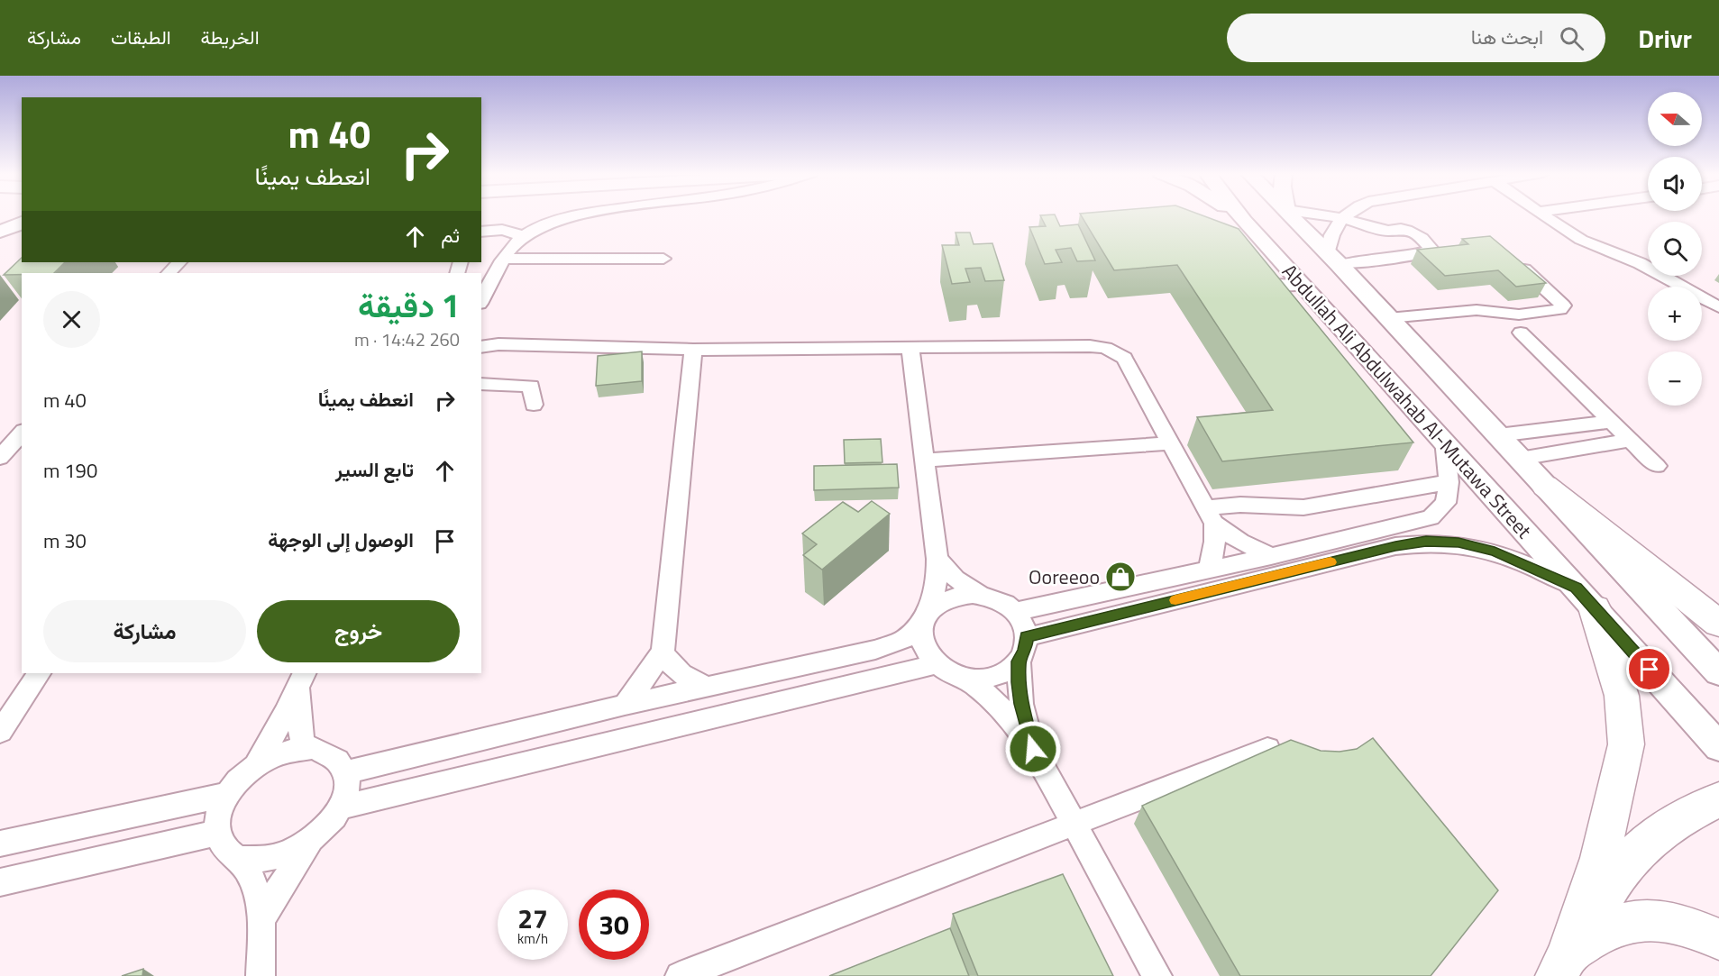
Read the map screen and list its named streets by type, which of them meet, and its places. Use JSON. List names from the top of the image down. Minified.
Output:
{"streets":{"main road":["Abdullah Ali Abdulwahab Al-Mutawa Street"]},"places":{"shop":["Ooreeoo"]},"north":"left","page":{"header":"Drivr","search":"ابحث هنا","nav":["الخريطة","الطبقات","مشاركة"],"map_buttons":["+","−"],"turn":["40 m","انعطف يمينًا"],"then":"ثم","heading":["1 دقيقة","260 m · 14:42"],"list":[{"name":"انعطف يمينًا","value":"40 m"},{"name":"تابع السير","value":"190 m"},{"name":"الوصول إلى الوجهة","value":"30 m"}],"buttons":["خروج","مشاركة"],"speed":"27 km/h","limit":"30"}}
